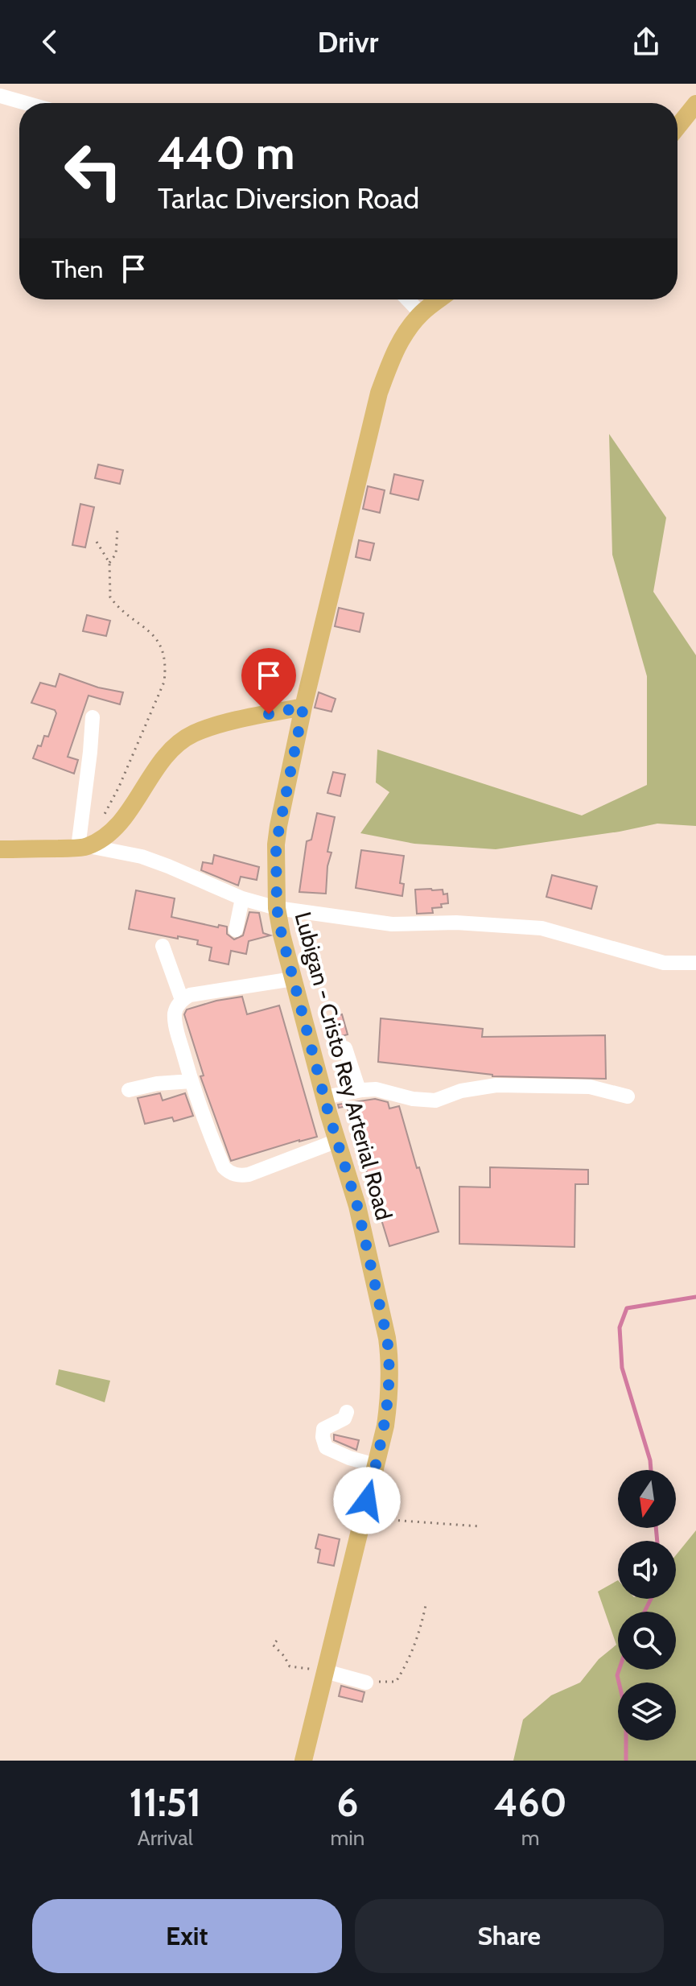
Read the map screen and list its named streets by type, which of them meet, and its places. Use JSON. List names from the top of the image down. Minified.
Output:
{"streets":{"main road":["Lubigan - Cristo Rey Arterial Road"]},"north":"bottom","page":{"header":"Drivr","turn":["440 m","Tarlac Diversion Road"],"then":"Then","eta":["11:51","Arrival","6","min","460","m"],"buttons":["Exit","Share"]}}
